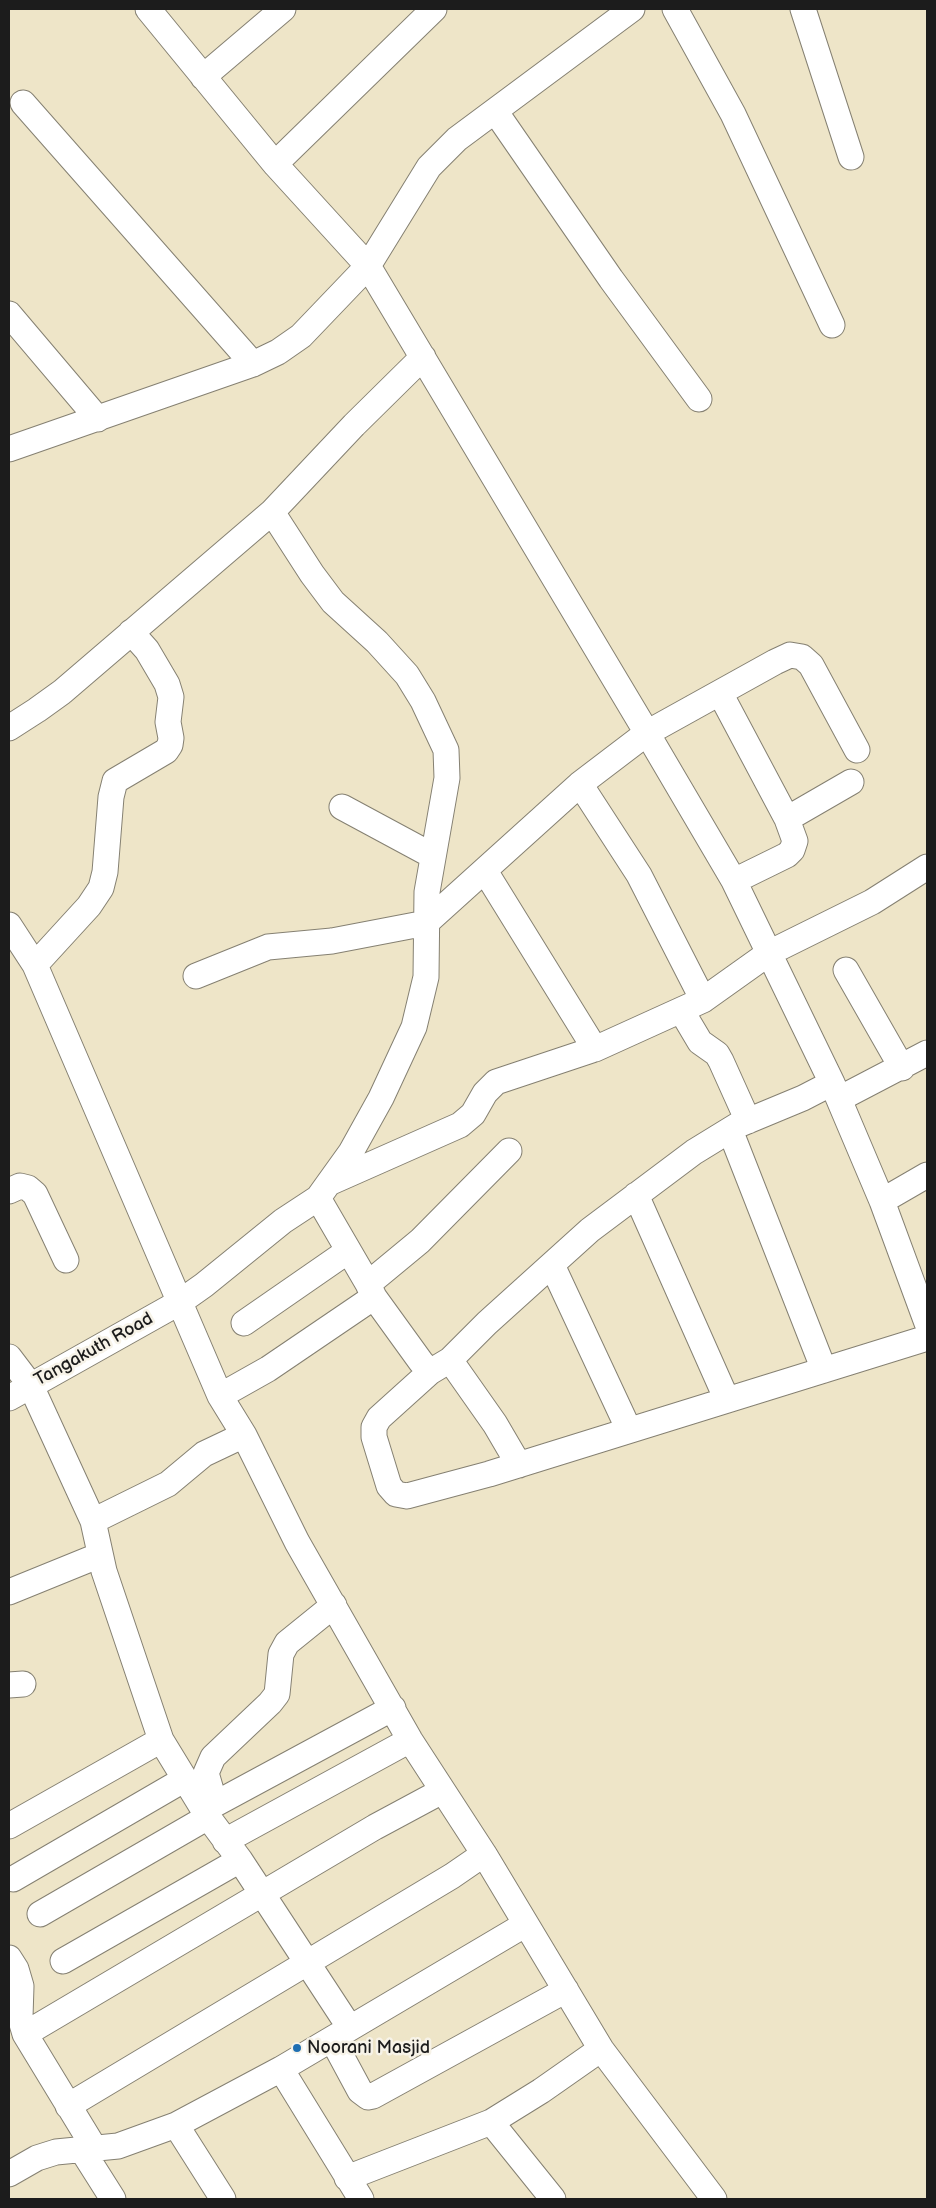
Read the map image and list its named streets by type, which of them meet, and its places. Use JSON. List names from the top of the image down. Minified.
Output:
{"streets":{"street":["Tangakuth Road"]},"places":["Noorani Masjid"]}
